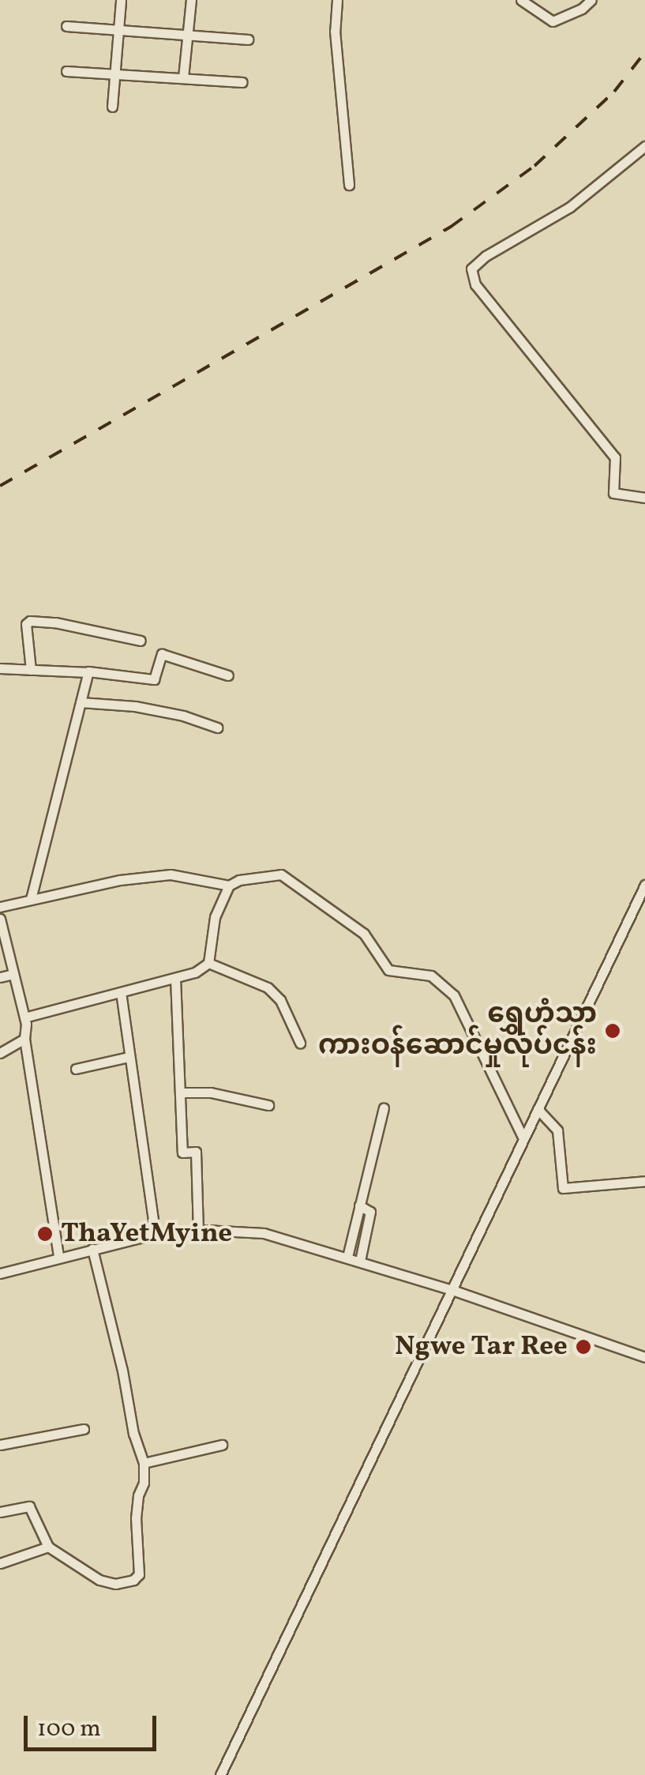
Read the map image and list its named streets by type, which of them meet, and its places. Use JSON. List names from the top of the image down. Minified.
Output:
{"places":["ရွှေဟံသာ ကားဝန်ဆောင်မှုလုပ်ငန်း","ThaYetMyine","Ngwe Tar Ree"],"scale_bar":"100 m"}
